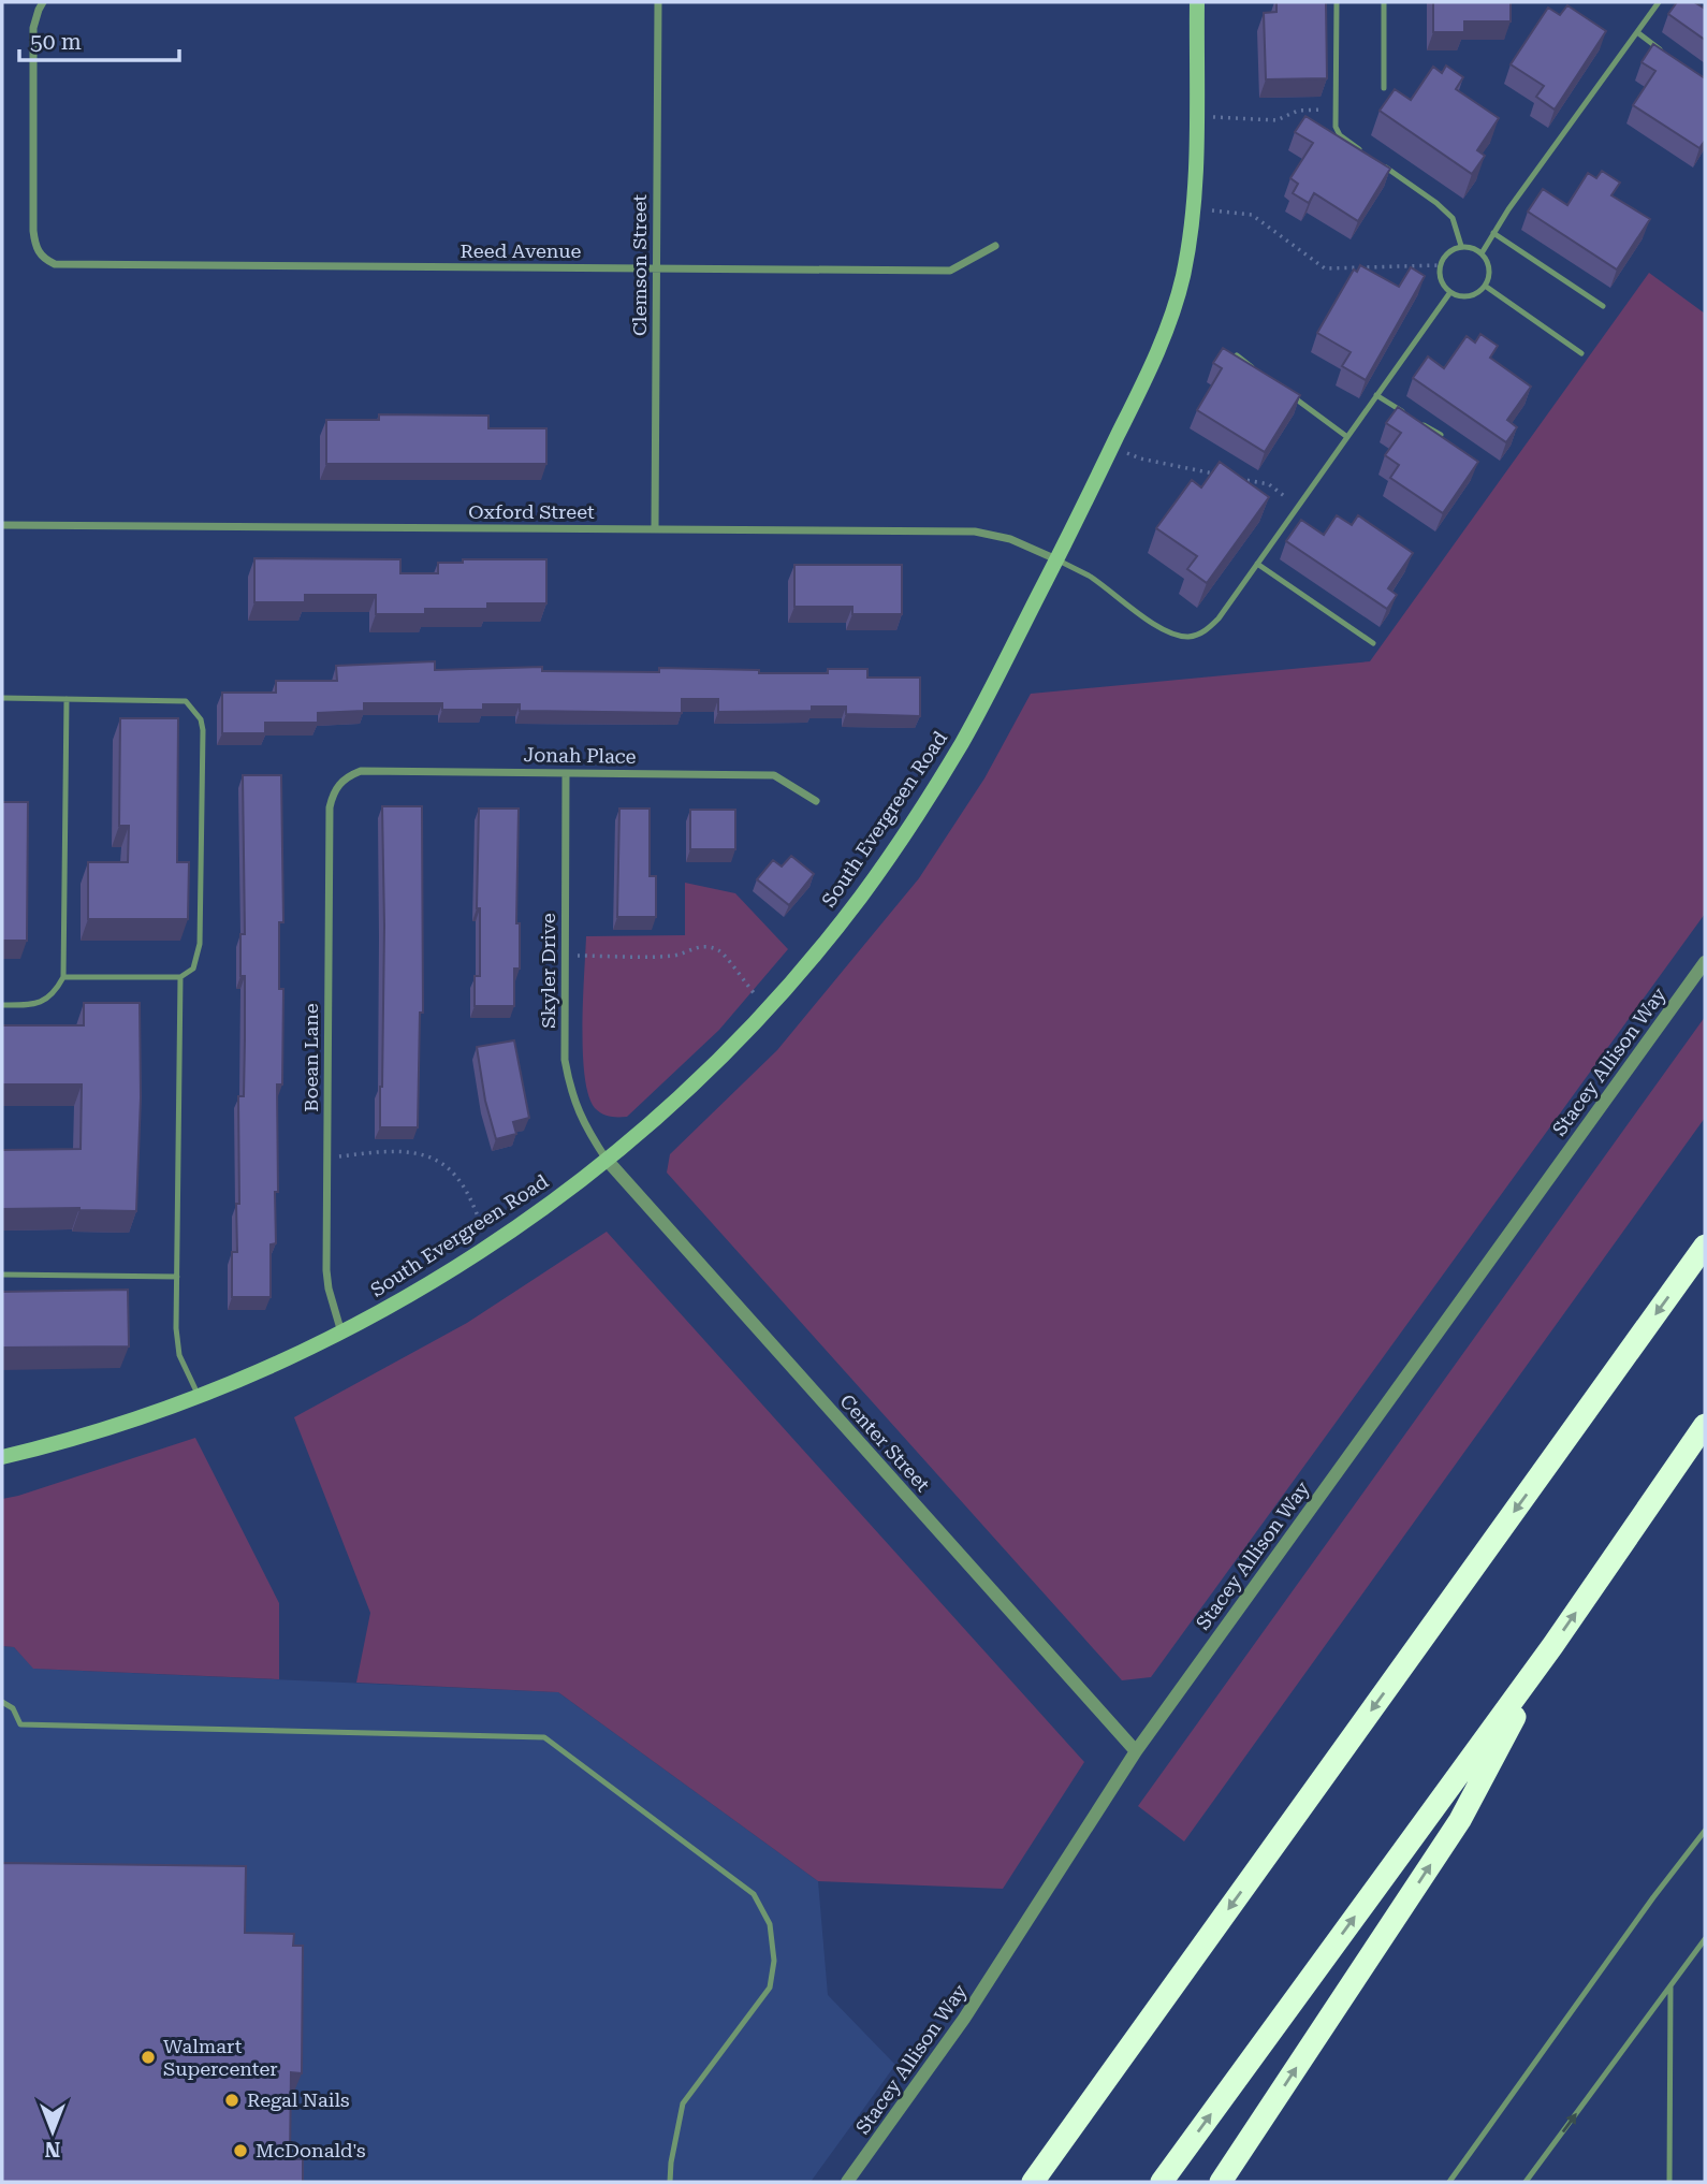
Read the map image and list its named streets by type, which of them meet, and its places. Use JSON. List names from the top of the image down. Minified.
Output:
{"streets":{"main road":["South Evergreen Road"],"street":["Reed Avenue","Clemson Street","Oxford Street","Jonah Place","Skyler Drive","Boean Lane","Stacey Allison Way","Center Street"]},"crossings":[["Reed Avenue","Clemson Street"],["Clemson Street","Oxford Street"],["Oxford Street","South Evergreen Road"],["Jonah Place","Skyler Drive"],["Jonah Place","Boean Lane"],["South Evergreen Road","Skyler Drive"],["South Evergreen Road","Boean Lane"],["South Evergreen Road","Center Street"],["Skyler Drive","Center Street"],["Stacey Allison Way","Center Street"]],"places":["Walmart Supercenter","Regal Nails","McDonald's"],"scale_bar":"50 m","north":"bottom"}
